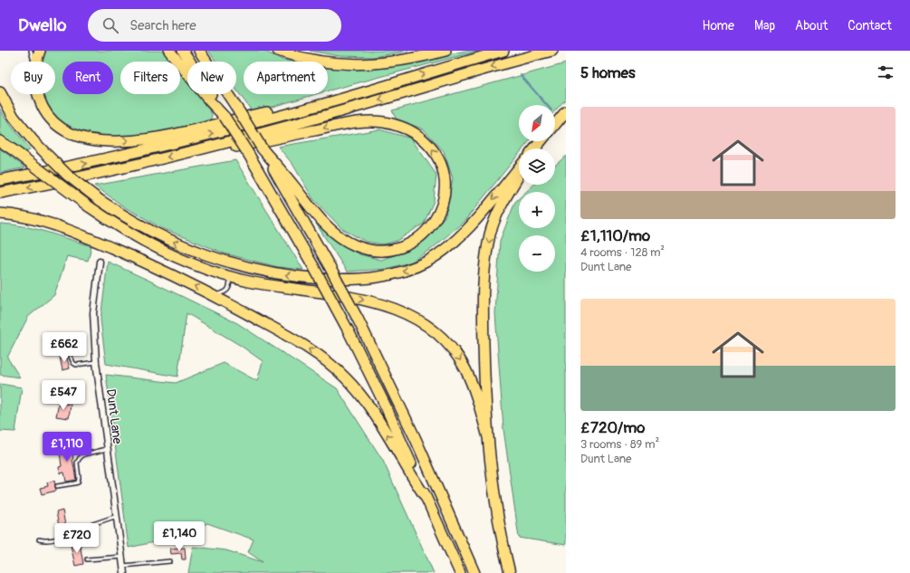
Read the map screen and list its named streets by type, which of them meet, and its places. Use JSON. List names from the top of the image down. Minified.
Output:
{"streets":{"street":["Dunt Lane"]},"north":"bottom left","page":{"header":"Dwello","search":"Search here","nav":["Home","Map","About","Contact"],"heading":"5 homes","chip":["Buy","Rent","Filters","New","Apartment"],"list":[{"name":"£1,110/mo","note":"4 rooms · 128 m² · Dunt Lane"},{"name":"£720/mo","note":"3 rooms · 89 m² · Dunt Lane"}],"map_buttons":["+","−"],"price":["£662","£547","£1,110","£1,140","£720"]}}
